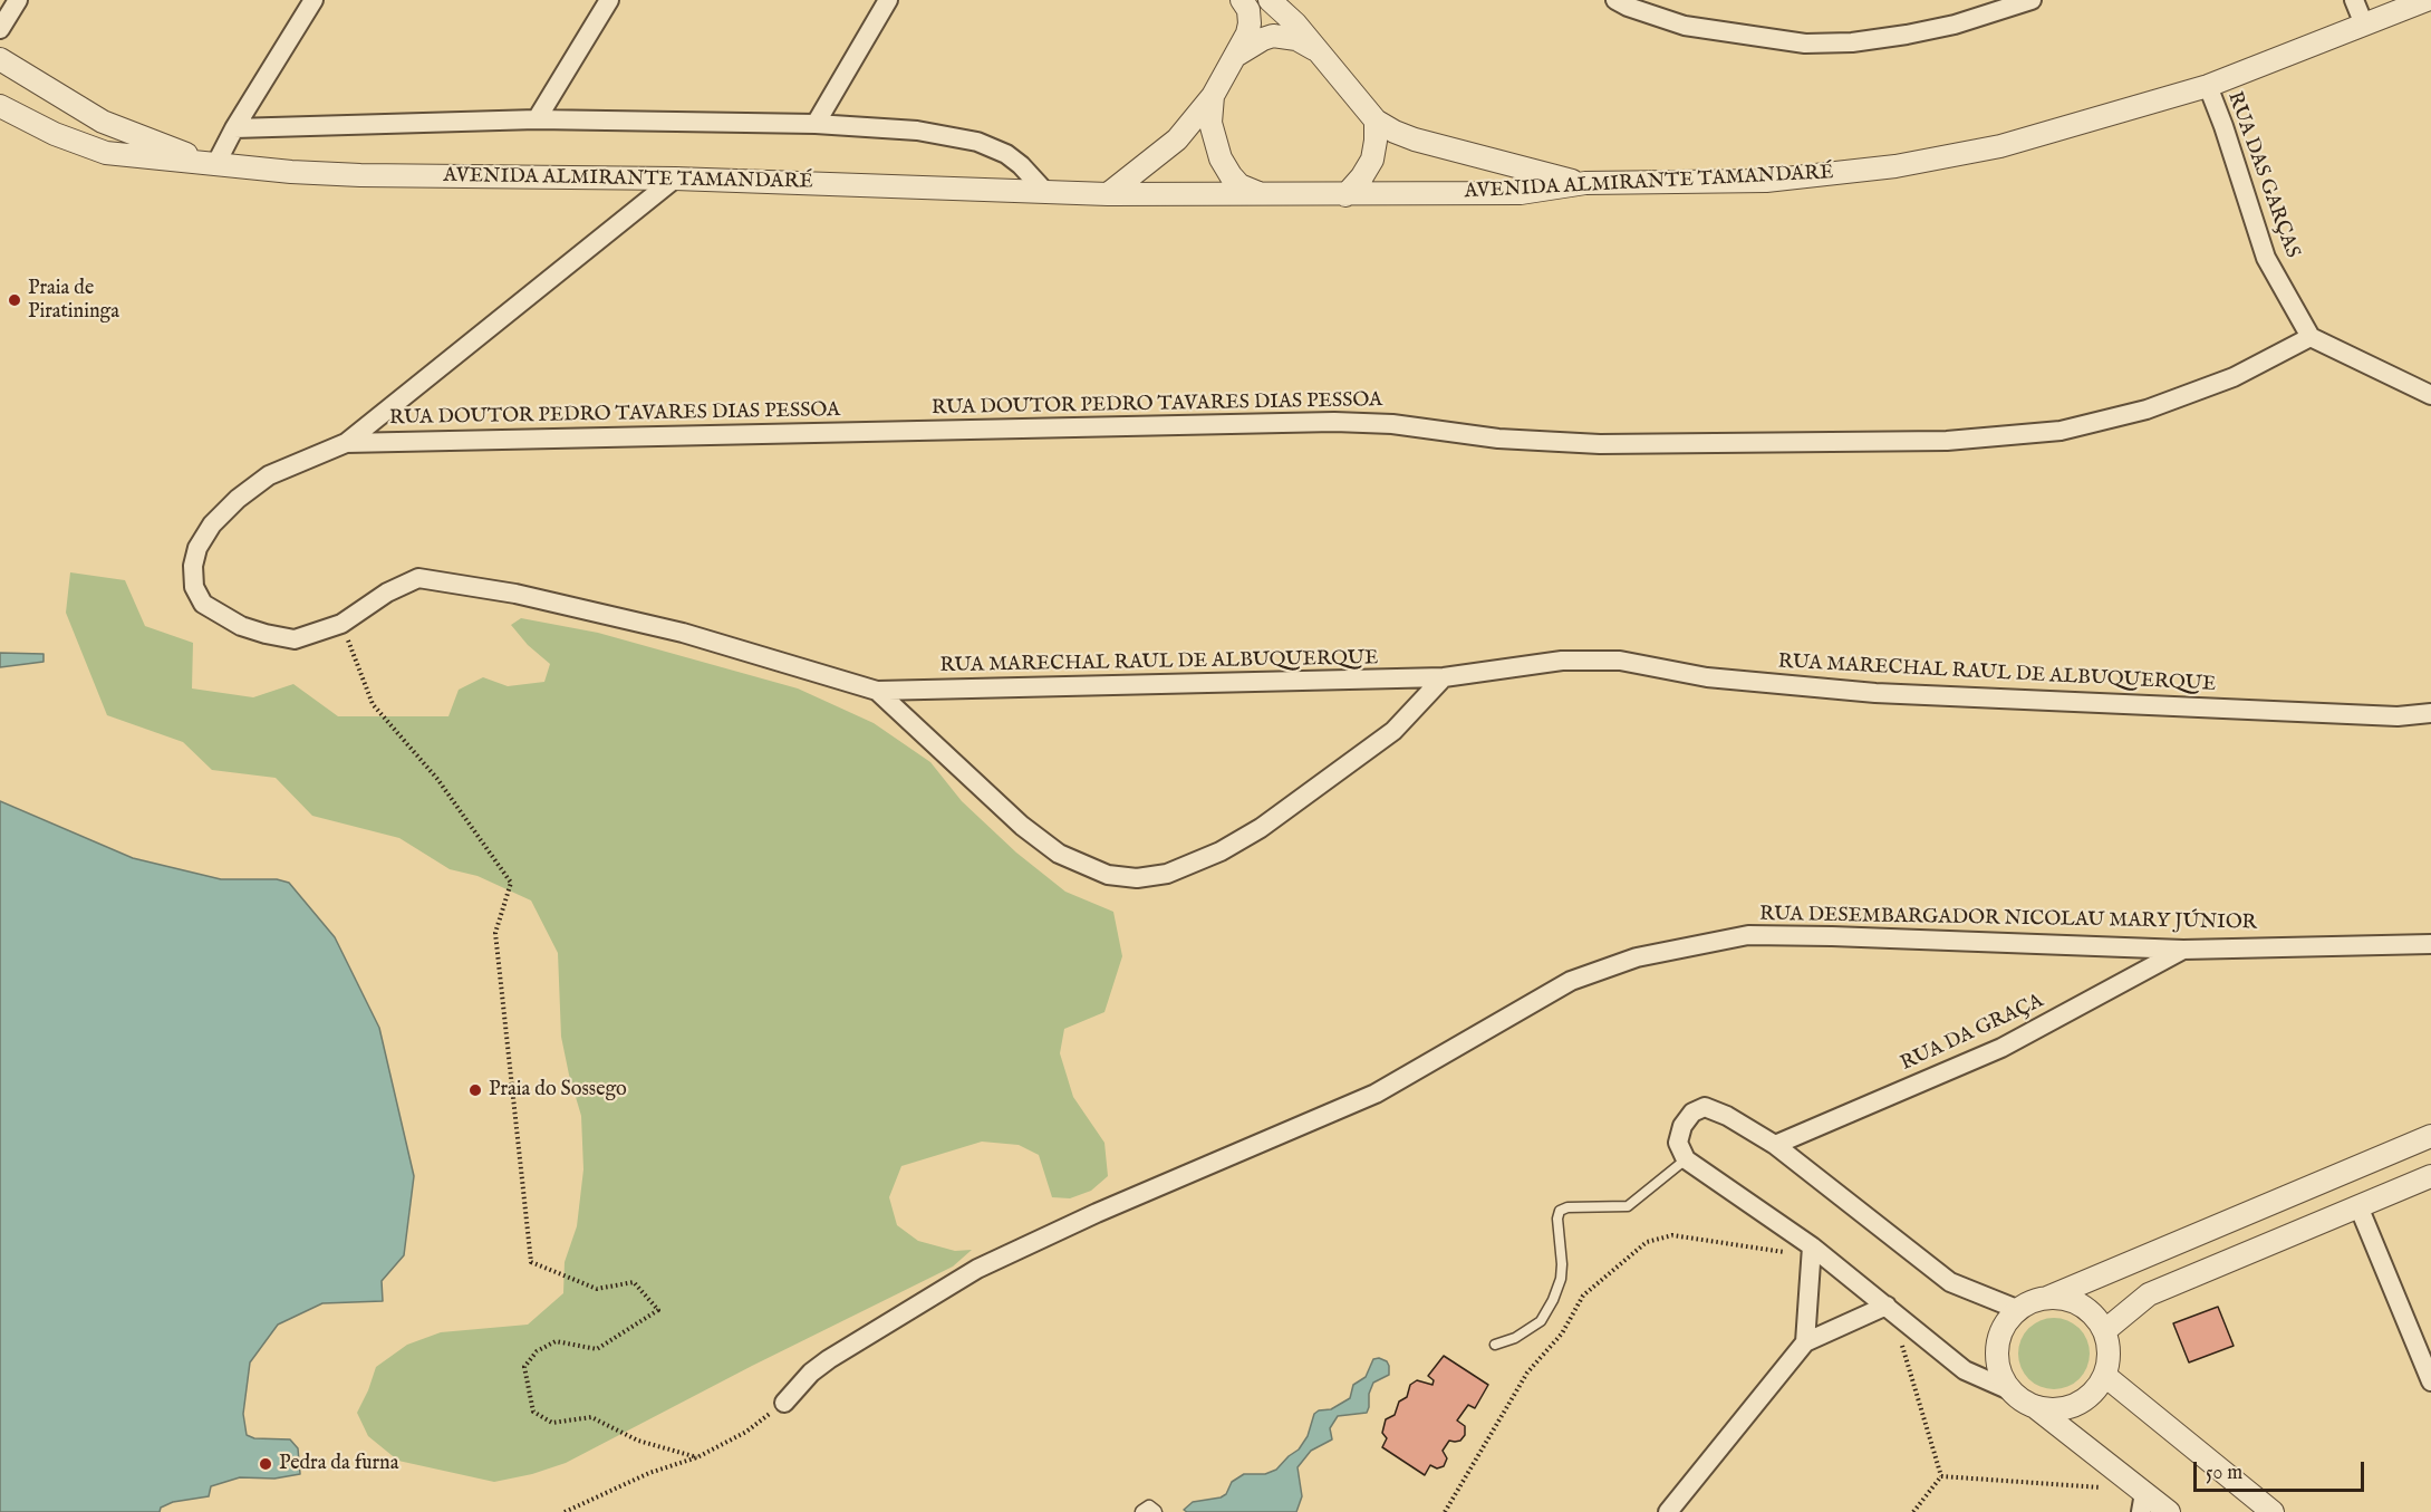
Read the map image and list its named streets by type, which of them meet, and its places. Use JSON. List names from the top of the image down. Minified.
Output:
{"streets":{"street":["RUA DAS GARÇAS","AVENIDA ALMIRANTE TAMANDARÉ","RUA DOUTOR PEDRO TAVARES DIAS PESSOA","RUA MARECHAL RAUL DE ALBUQUERQUE","RUA DESEMBARGADOR NICOLAU MARY JÚNIOR","RUA DA GRAÇA"]},"crossings":[["RUA DAS GARÇAS","AVENIDA ALMIRANTE TAMANDARÉ"],["RUA DAS GARÇAS","RUA DOUTOR PEDRO TAVARES DIAS PESSOA"],["AVENIDA ALMIRANTE TAMANDARÉ","RUA MARECHAL RAUL DE ALBUQUERQUE"],["RUA DOUTOR PEDRO TAVARES DIAS PESSOA","RUA MARECHAL RAUL DE ALBUQUERQUE"],["RUA DESEMBARGADOR NICOLAU MARY JÚNIOR","RUA DA GRAÇA"]],"places":["Praia de Piratininga","Praia do Sossego","Pedra da furna"],"scale_bar":"50 m"}
